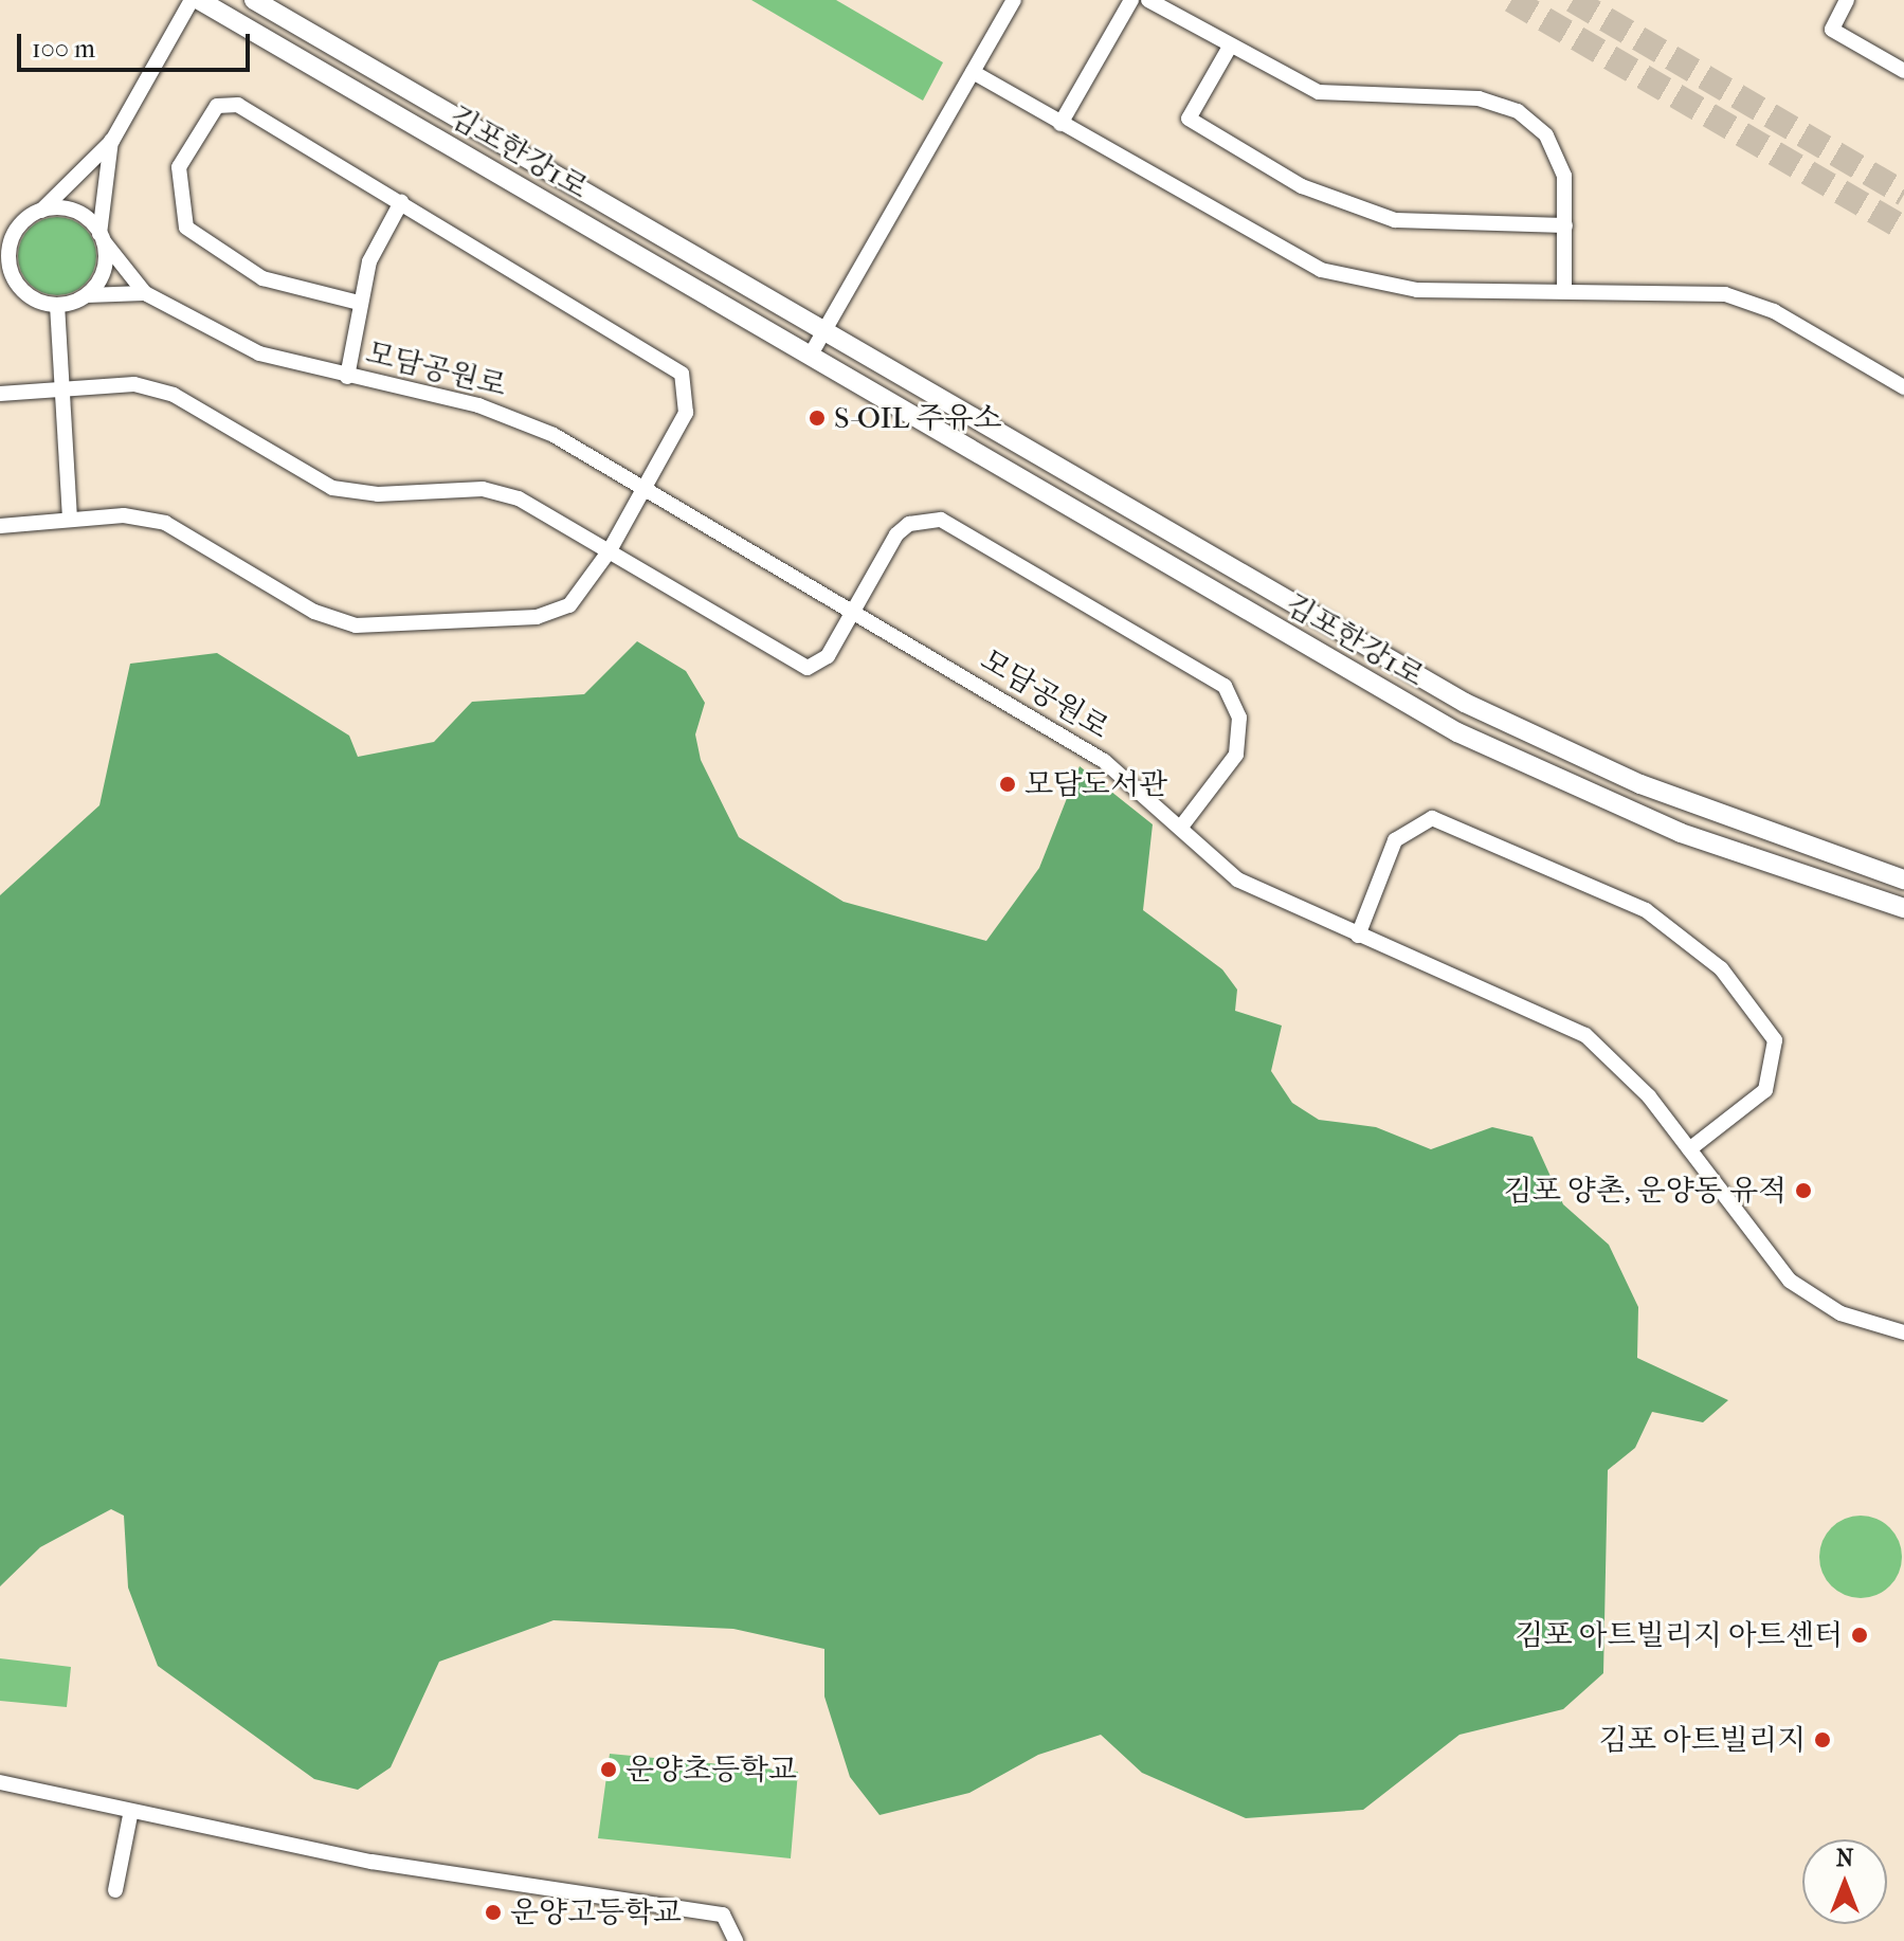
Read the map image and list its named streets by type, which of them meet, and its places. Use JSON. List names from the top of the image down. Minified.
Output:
{"streets":{"street":["김포한강1로","모담공원로"]},"places":["S-OIL 주유소","모담도서관","김포 양촌, 운양동 유적","김포 아트빌리지 아트센터","김포 아트빌리지","운양초등학교","운양고등학교"],"scale_bar":"100 m","north":"top"}
